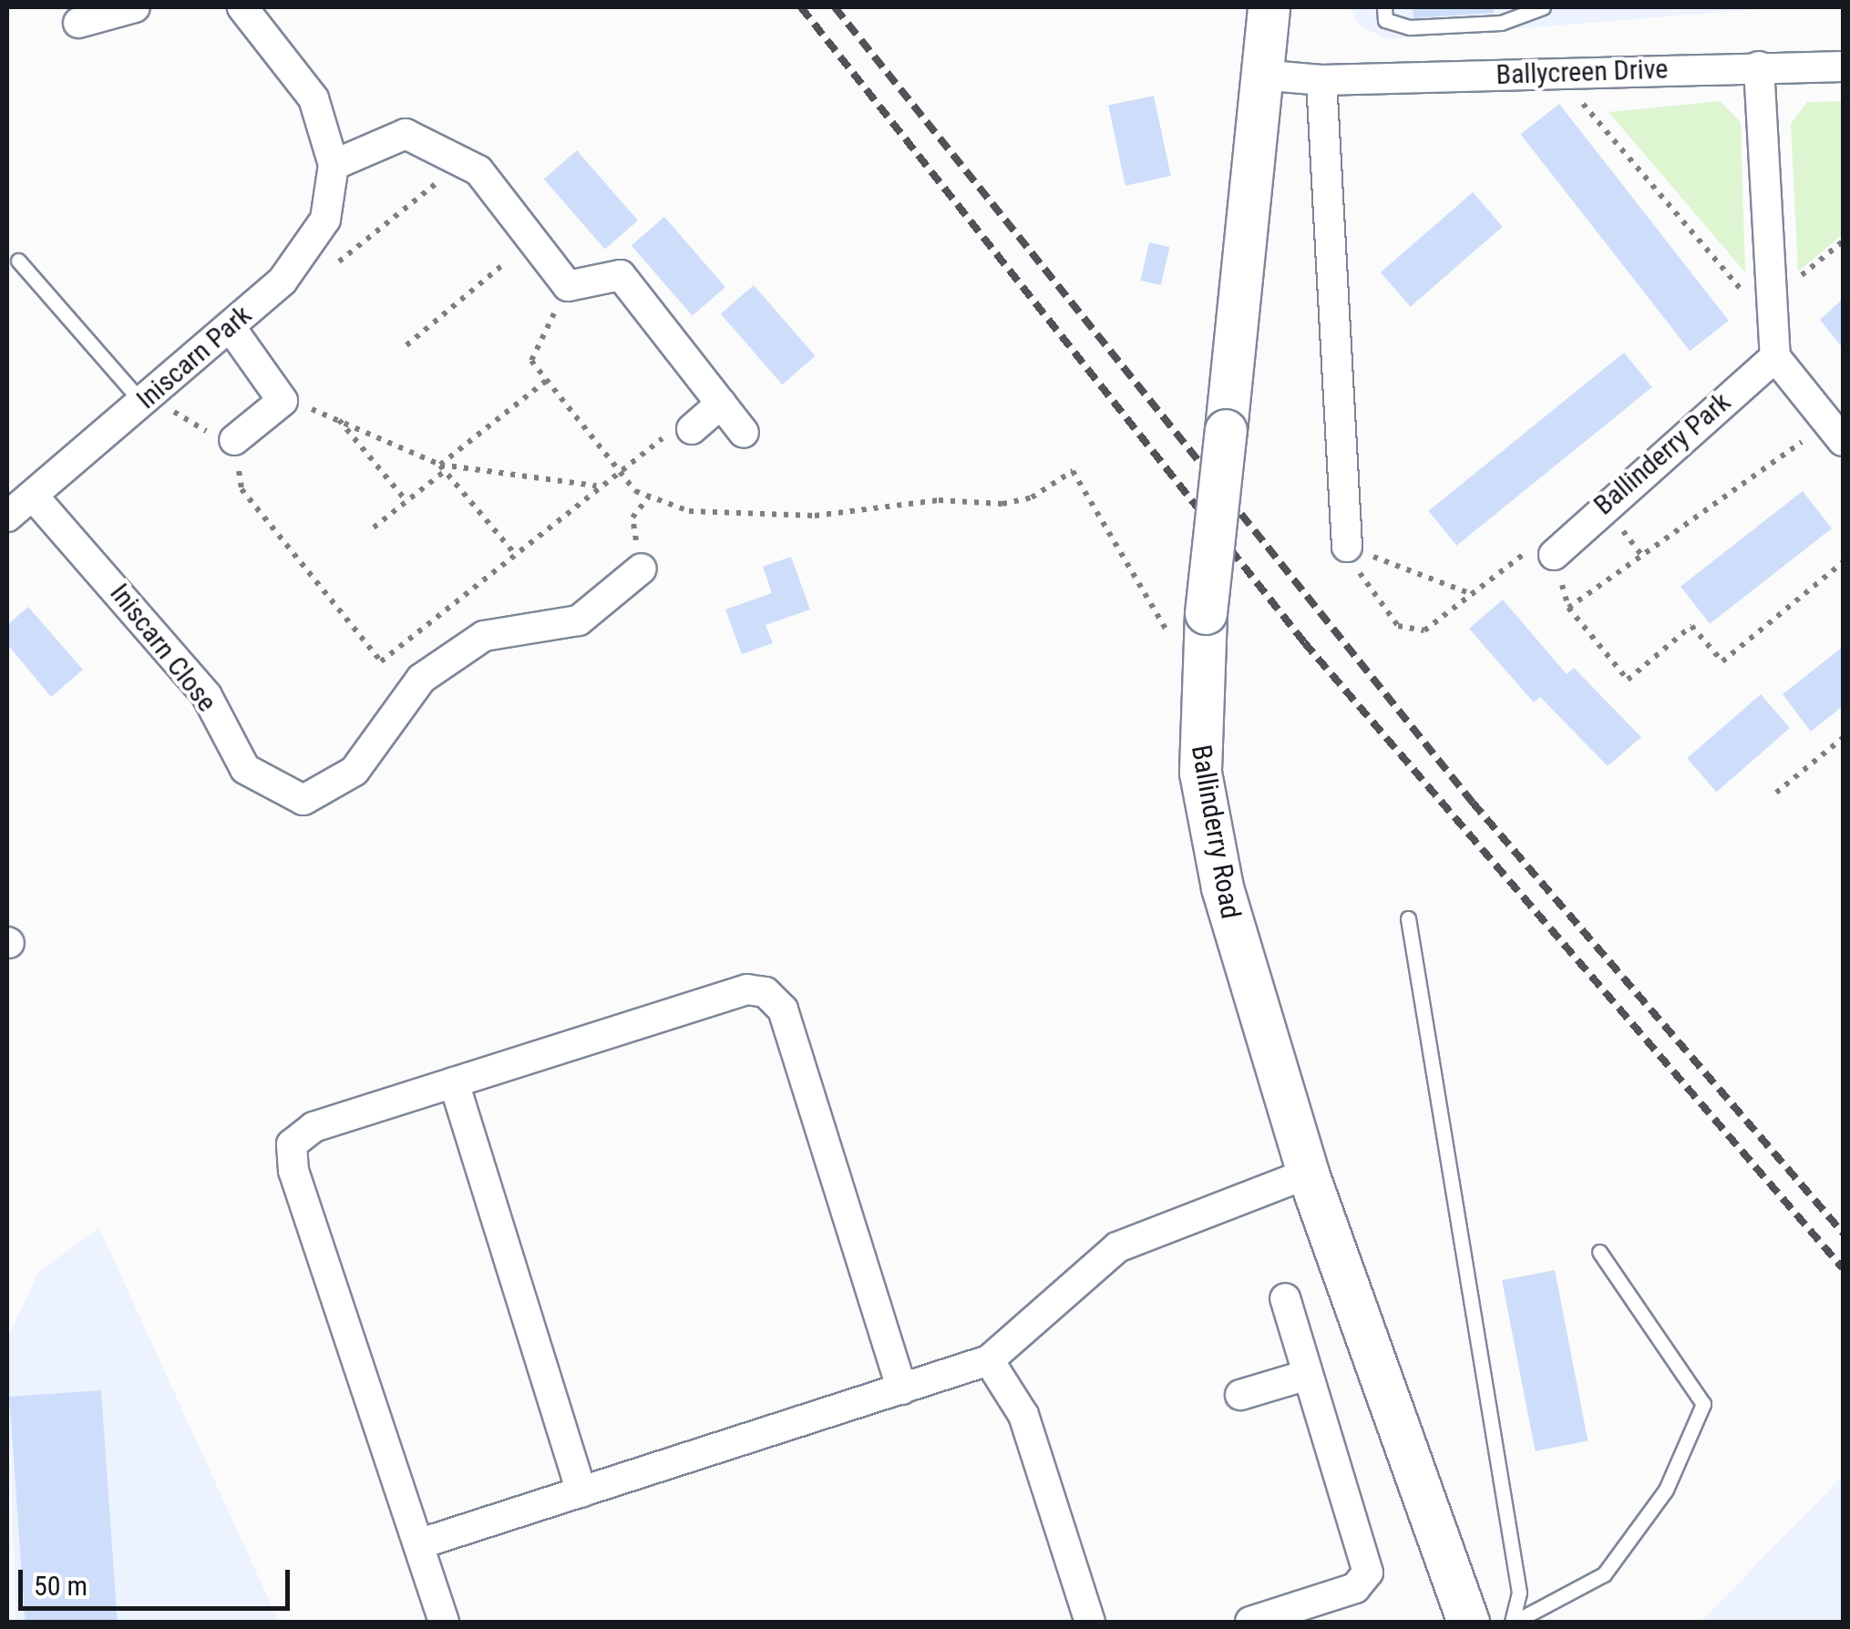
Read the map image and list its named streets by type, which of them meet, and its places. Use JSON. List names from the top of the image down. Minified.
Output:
{"streets":{"main road":["Ballinderry Road"],"street":["Ballycreen Drive","Iniscarn Park","Ballinderry Park","Iniscarn Close"]},"crossings":[["Ballycreen Drive","Ballinderry Road"],["Iniscarn Park","Iniscarn Close"]],"scale_bar":"50 m"}
